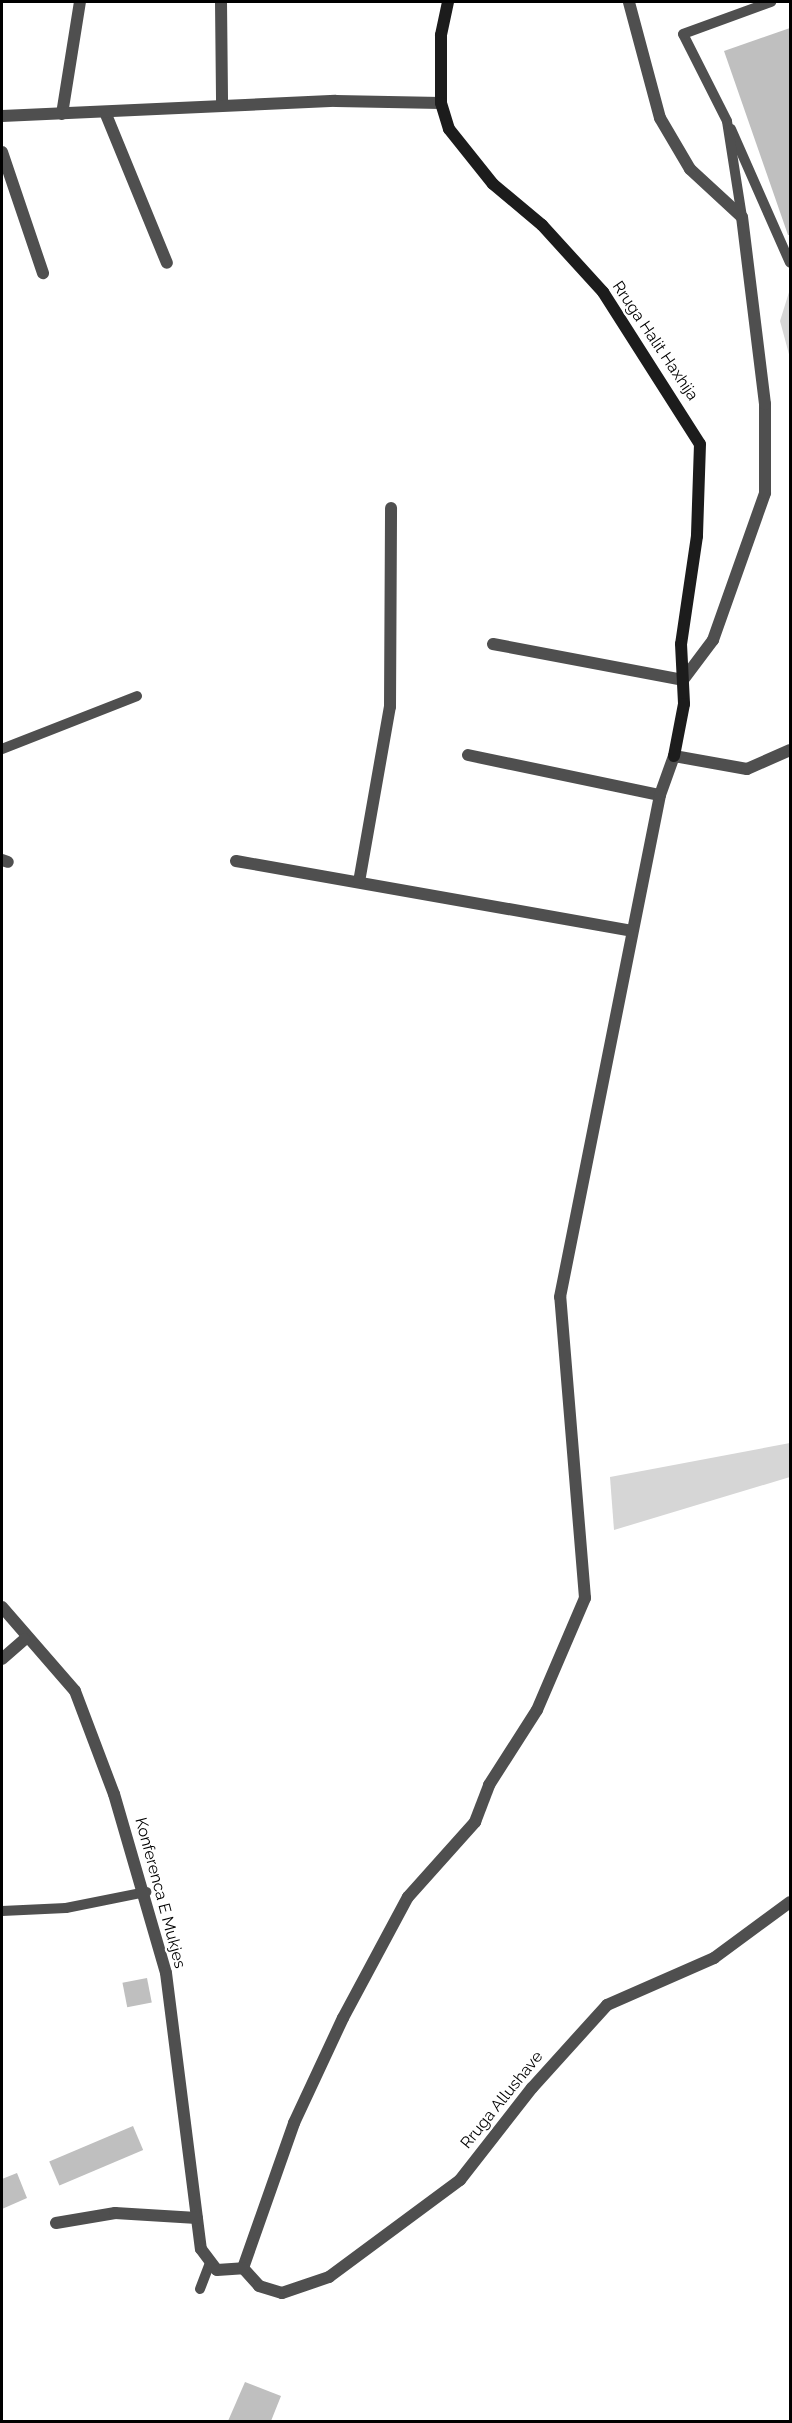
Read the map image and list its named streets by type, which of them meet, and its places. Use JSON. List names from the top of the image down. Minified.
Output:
{"streets":{"street":["Rruga Halit Haxhija","Konferenca E Mukjes","Rruga Allushave"]}}
